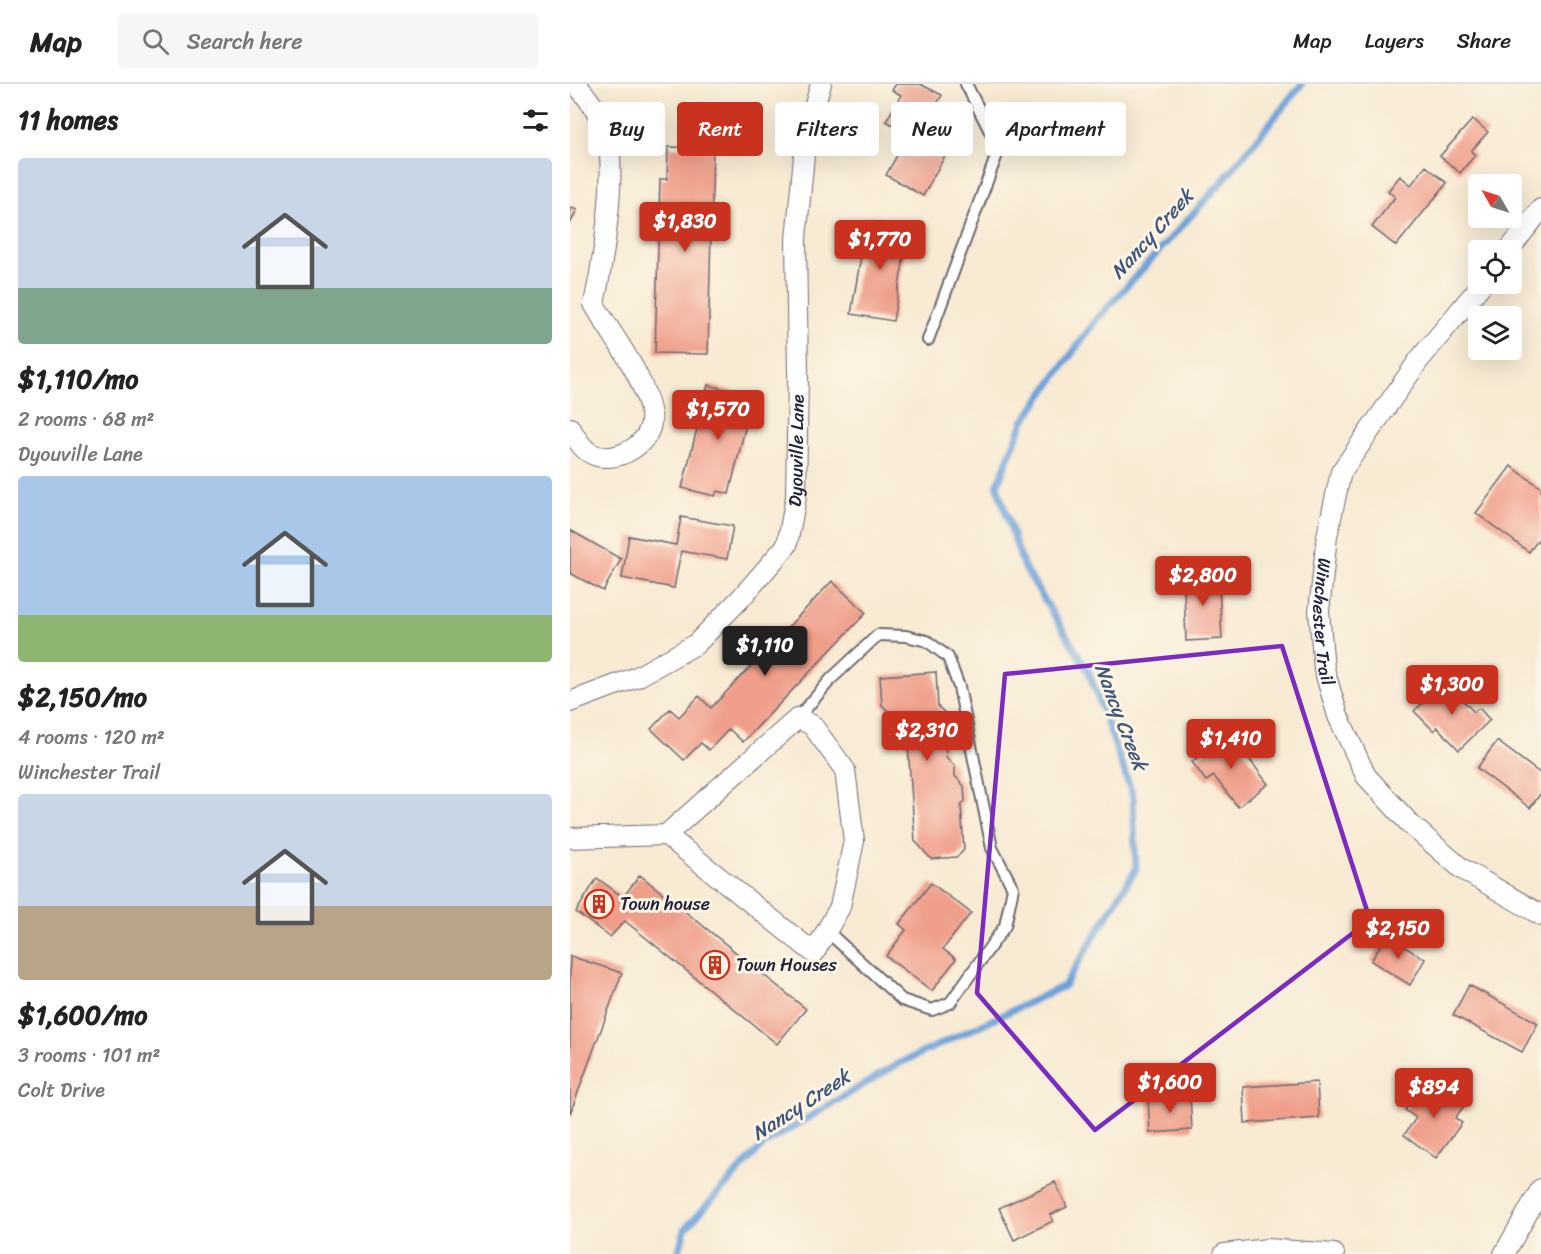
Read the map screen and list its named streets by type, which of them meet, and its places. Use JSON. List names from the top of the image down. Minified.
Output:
{"streets":{"street":["Dyouville Lane","Winchester Trail"]},"water":["Nancy Creek"],"places":{"building":["Town house","Town Houses"]},"north":"top left","page":{"header":"Map","search":"Search here","nav":["Map","Layers","Share"],"heading":"11 homes","chip":["Buy","Rent","Filters","New","Apartment"],"list":[{"name":"$1,110/mo","note":"2 rooms · 68 m² · Dyouville Lane"},{"name":"$2,150/mo","note":"4 rooms · 120 m² · Winchester Trail"},{"name":"$1,600/mo","note":"3 rooms · 101 m² · Colt Drive"}],"price":["$1,830","$1,770","$1,570","$2,800","$1,110","$1,300","$2,310","$1,410","$2,150","$1,600","$894"]}}
